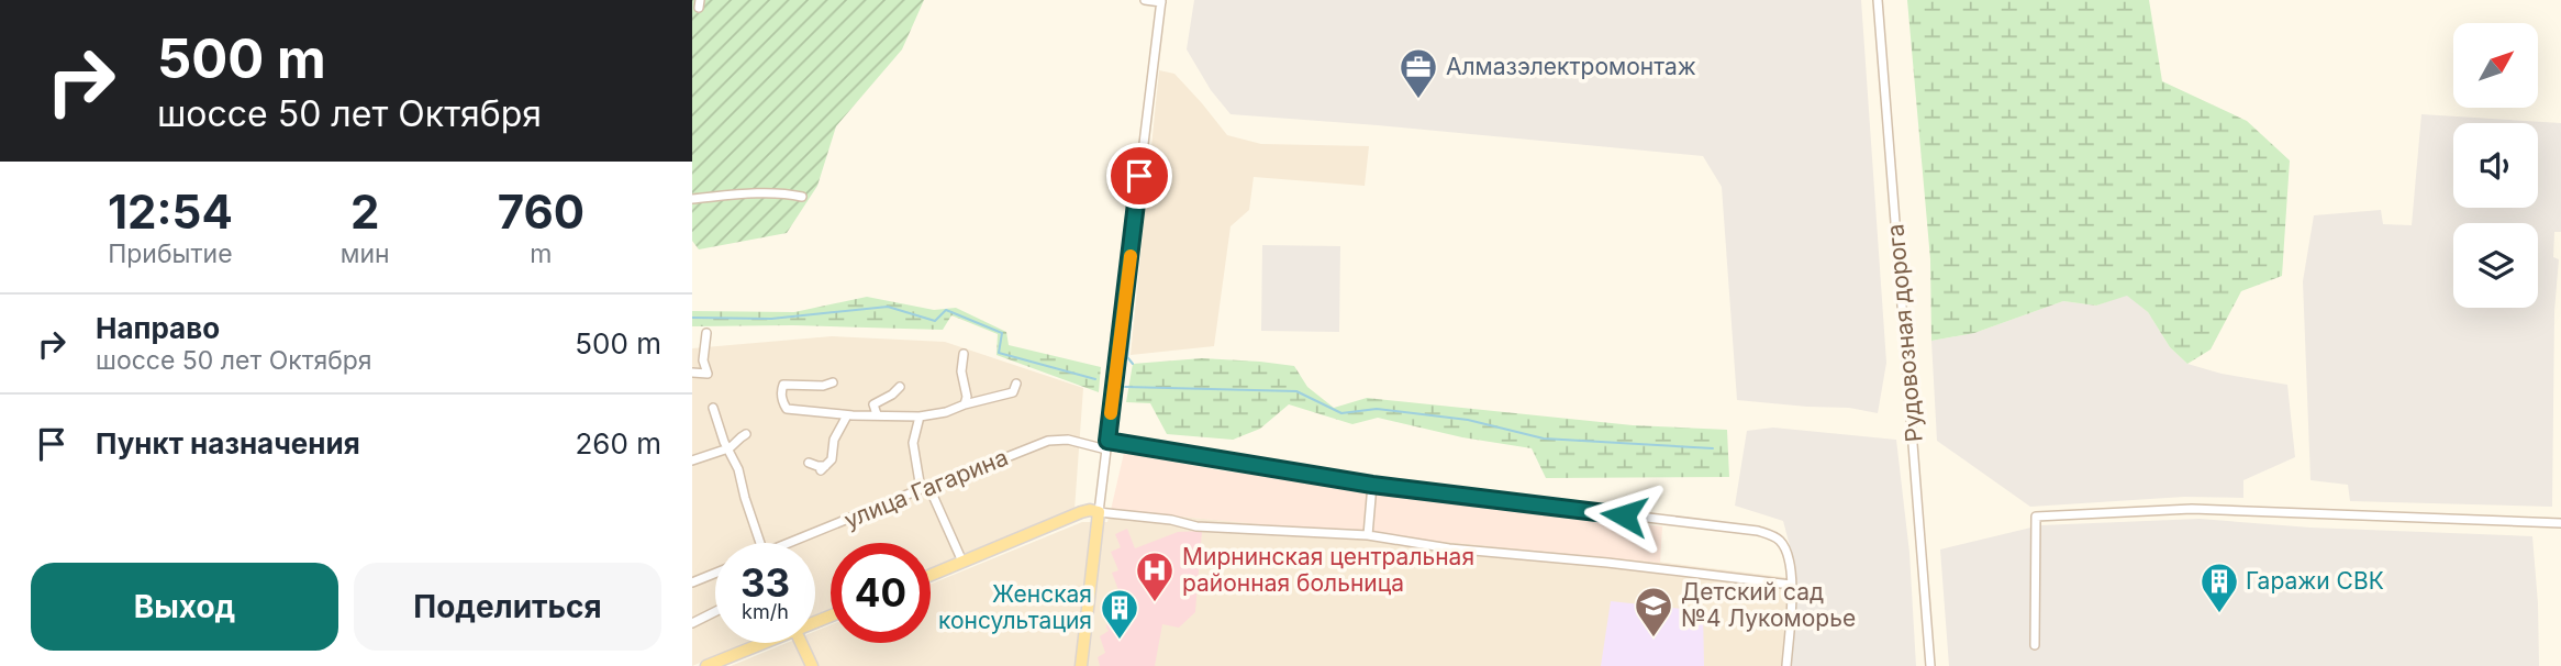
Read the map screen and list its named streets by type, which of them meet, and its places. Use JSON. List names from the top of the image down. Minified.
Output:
{"streets":{"street":["Рудовозная дорога","улица Гагарина"]},"places":{"office":["Алмазэлектромонтаж"],"hospital":["Мирнинская центральная районная больница"],"building":["Гаражи СВК","Женская консультация"],"school or university":["Детский сад №4 Лукоморье"]},"north":"top right","page":{"turn":["500 m","шоссе 50 лет Октября"],"eta":["12:54","Прибытие","2","мин","760","m"],"list":[{"name":"Направо","note":"шоссе 50 лет Октября","value":"500 m"},{"name":"Пункт назначения","value":"260 m"}],"speed":"33 km/h","limit":"40","buttons":["Выход","Поделиться"]}}
